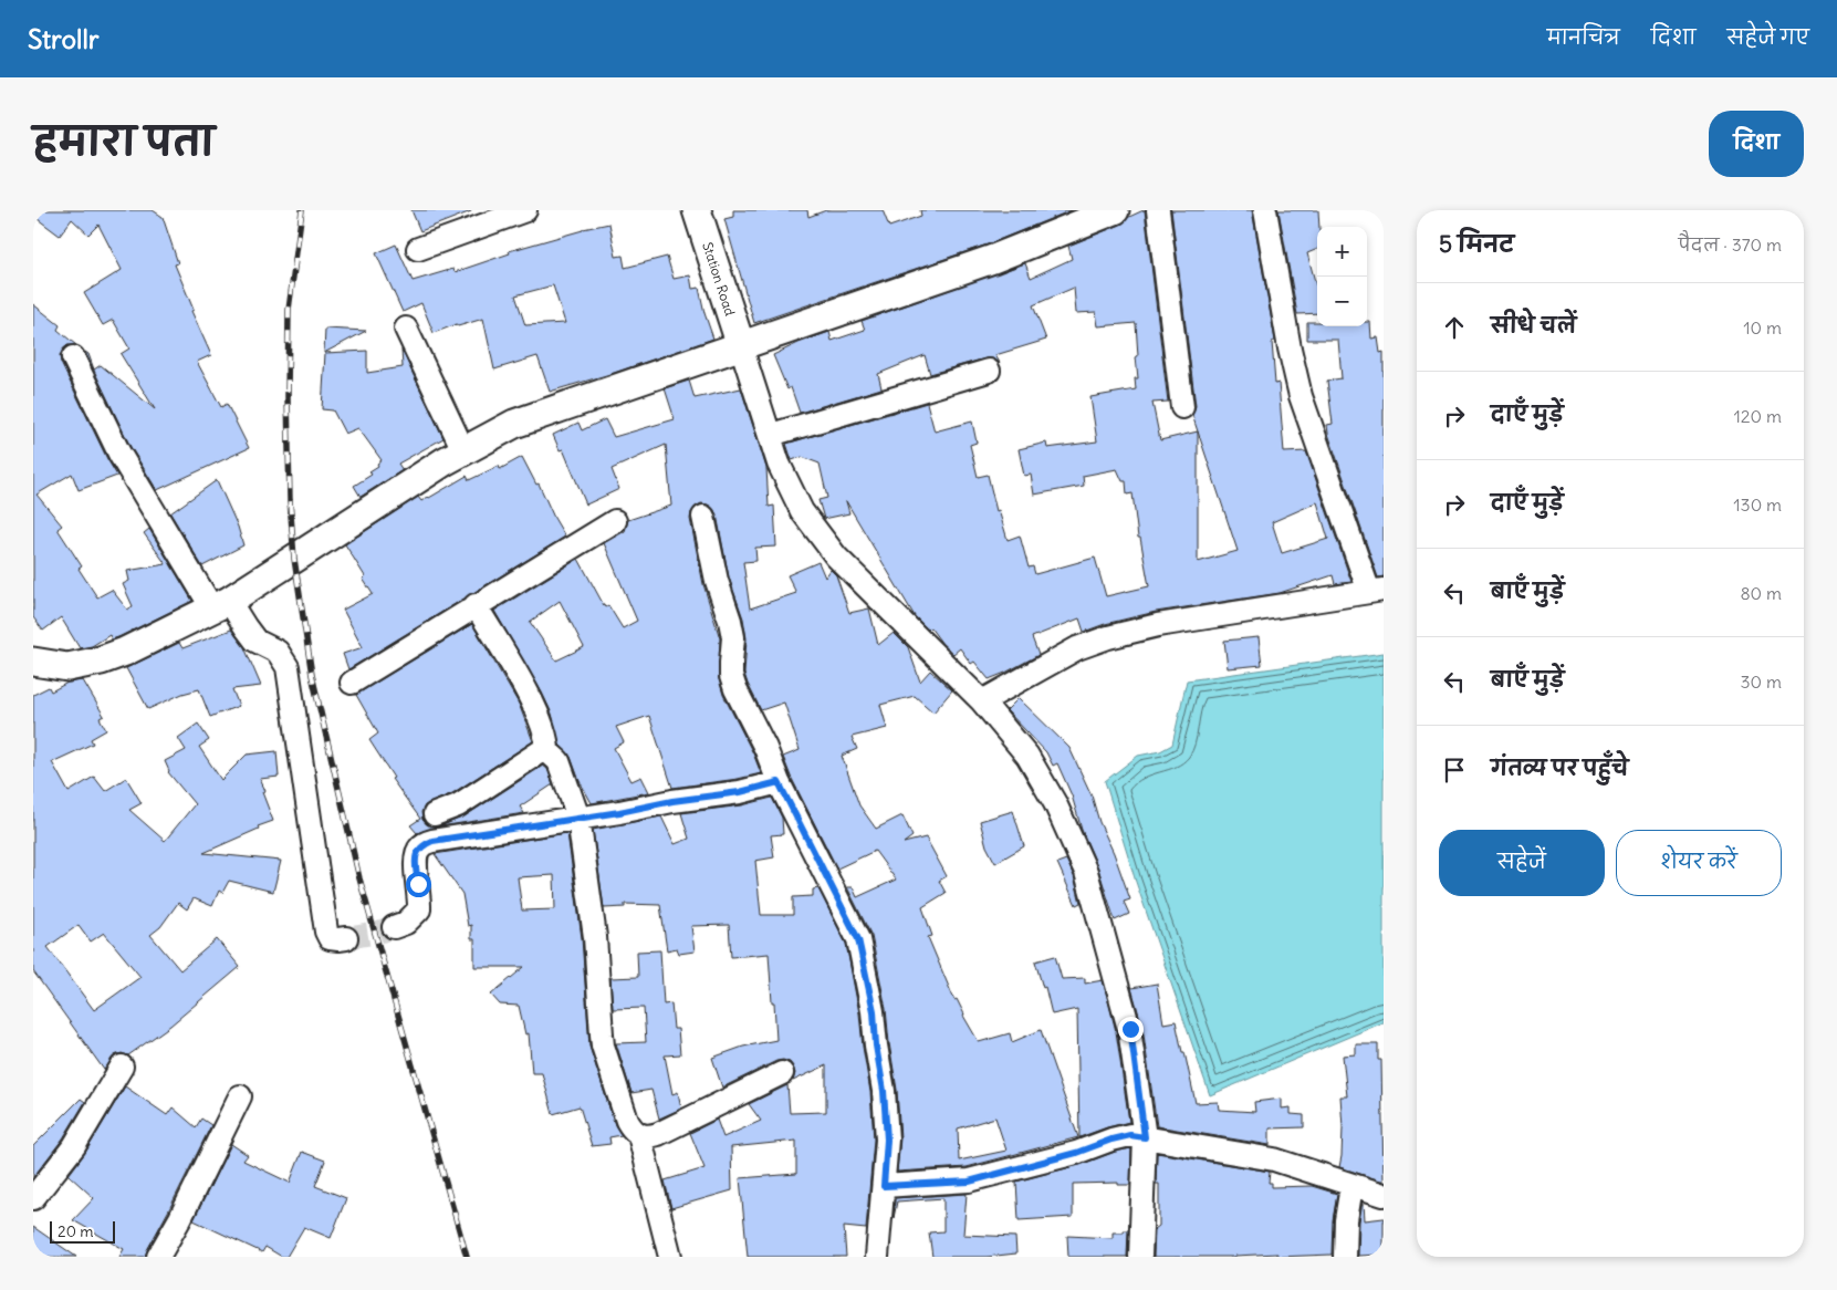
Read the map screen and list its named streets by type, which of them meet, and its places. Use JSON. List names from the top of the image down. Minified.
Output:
{"streets":{"street":["Station Road"]},"scale_bar":"20 m","page":{"header":"Strollr","nav":["मानचित्र","दिशा","सहेजे गए"],"title":"हमारा पता","buttons":["दिशा",["सहेजें","शेयर करें"]],"heading":["5 मिनट","पैदल · 370 m"],"map_buttons":["+","−"],"list":[["सीधे चलें","10 m"],["दाएँ मुड़ें","120 m"],["दाएँ मुड़ें","130 m"],["बाएँ मुड़ें","80 m"],["बाएँ मुड़ें","30 m"],"गंतव्य पर पहुँचे"],"scale":"20 m"}}
